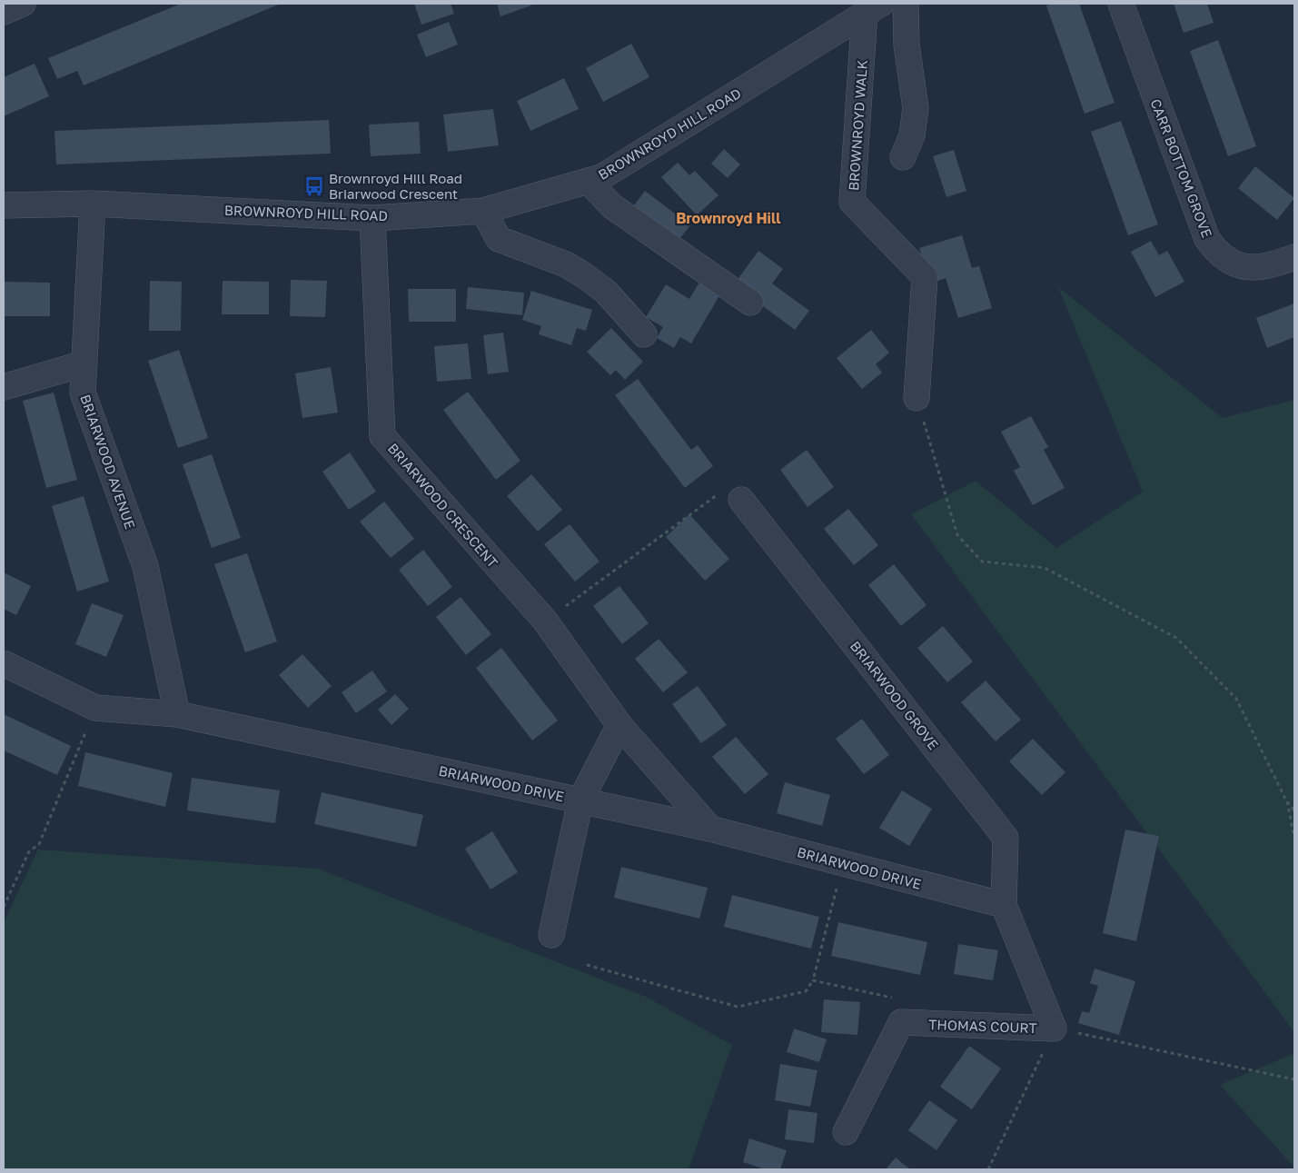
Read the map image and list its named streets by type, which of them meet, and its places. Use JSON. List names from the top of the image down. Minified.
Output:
{"streets":{"street":["BROWNROYD WALK","BROWNROYD HILL ROAD","CARR BOTTOM GROVE","BRIARWOOD AVENUE","BRIARWOOD CRESCENT","BRIARWOOD GROVE","BRIARWOOD DRIVE","THOMAS COURT"]},"crossings":[["BROWNROYD WALK","BROWNROYD HILL ROAD"],["BROWNROYD HILL ROAD","BRIARWOOD AVENUE"],["BROWNROYD HILL ROAD","BRIARWOOD CRESCENT"],["BRIARWOOD AVENUE","BRIARWOOD DRIVE"],["BRIARWOOD CRESCENT","BRIARWOOD DRIVE"],["BRIARWOOD GROVE","BRIARWOOD DRIVE"],["BRIARWOOD GROVE","THOMAS COURT"],["BRIARWOOD DRIVE","THOMAS COURT"]],"districts":["Brownroyd Hill"],"places":{"bus stop":["Brownroyd Hill Road Briarwood Crescent"]}}
